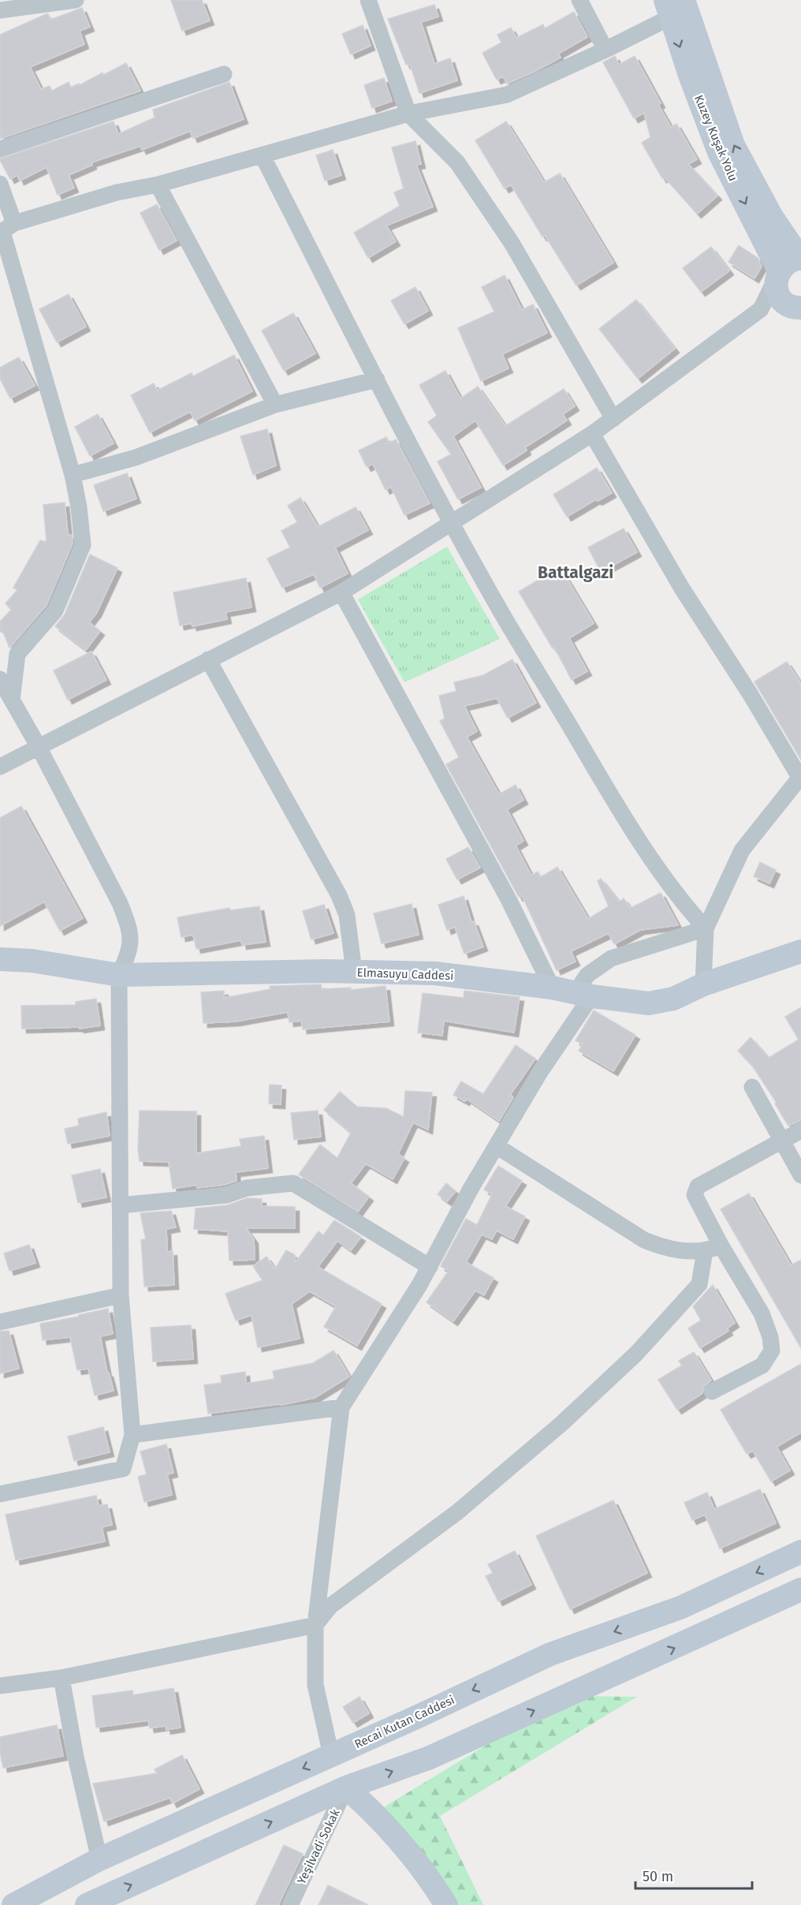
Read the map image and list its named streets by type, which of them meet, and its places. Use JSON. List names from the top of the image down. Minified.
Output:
{"streets":{"main road":["Kuzey Kuşak Yolu","Elmasuyu Caddesi","Recai Kutan Caddesi"],"street":["Yeşilvadi Sokak"]},"districts":["Battalgazi"],"scale_bar":"50 m"}
